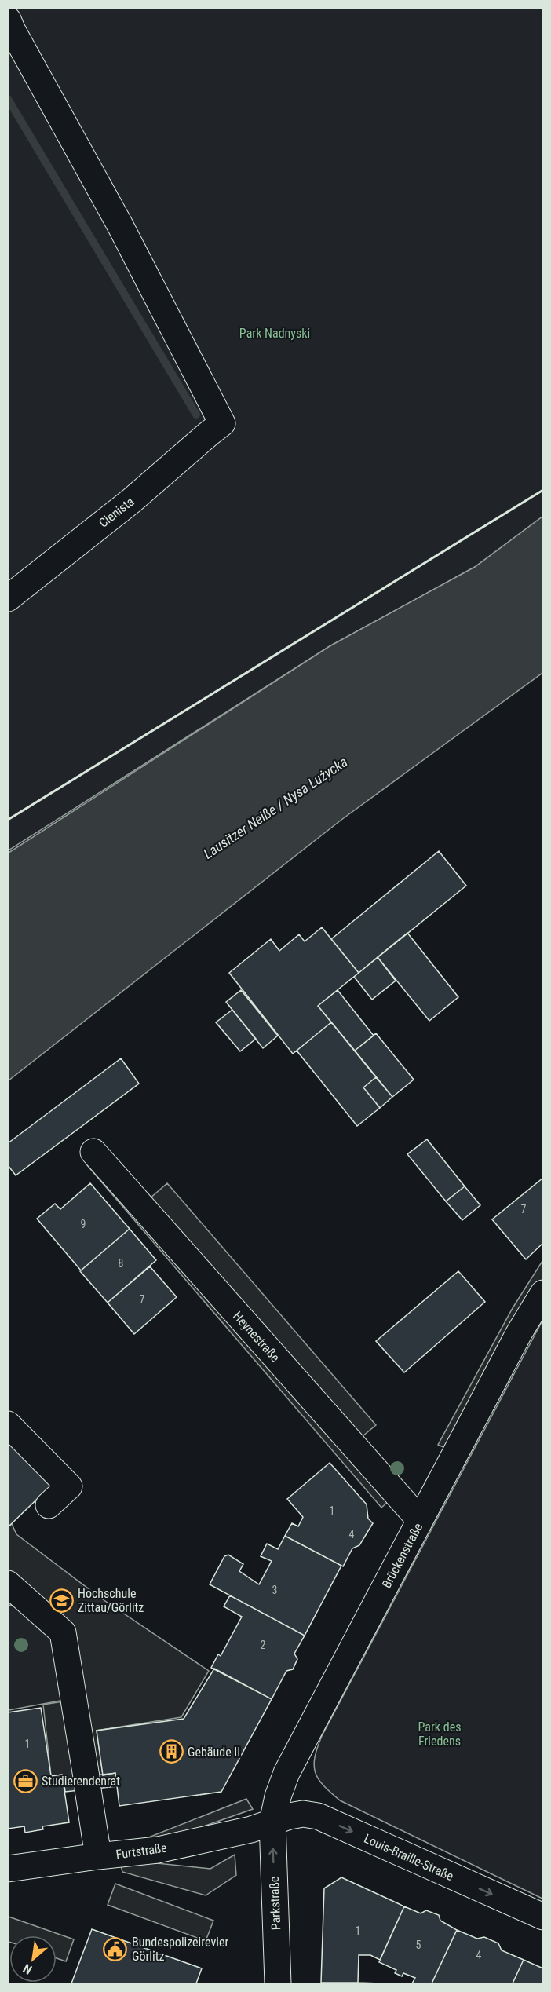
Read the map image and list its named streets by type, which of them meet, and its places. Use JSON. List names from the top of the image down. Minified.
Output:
{"streets":{"street":["Cienista","Heynestraße","Brückenstraße","Furtstraße","Louis-Braille-Straße","Parkstraße"]},"crossings":[["Heynestraße","Brückenstraße"],["Brückenstraße","Furtstraße"],["Brückenstraße","Louis-Braille-Straße"],["Brückenstraße","Parkstraße"],["Furtstraße","Louis-Braille-Straße"],["Furtstraße","Parkstraße"],["Louis-Braille-Straße","Parkstraße"]],"one_way":["Louis-Braille-Straße","Parkstraße"],"water":["Lausitzer Neiße / Nysa Łużycka"],"parks":["Park Nadnyski","Park des Friedens"],"places":{"school or university":["Hochschule Zittau/Görlitz"],"building":["Gebäude II"],"office":["Studierendenrat"],"public building":["Bundespolizeirevier Görlitz"]},"house_numbers":["7","9","8","7","1","4","3","2","1","1","5","4"],"north":"bottom left"}
